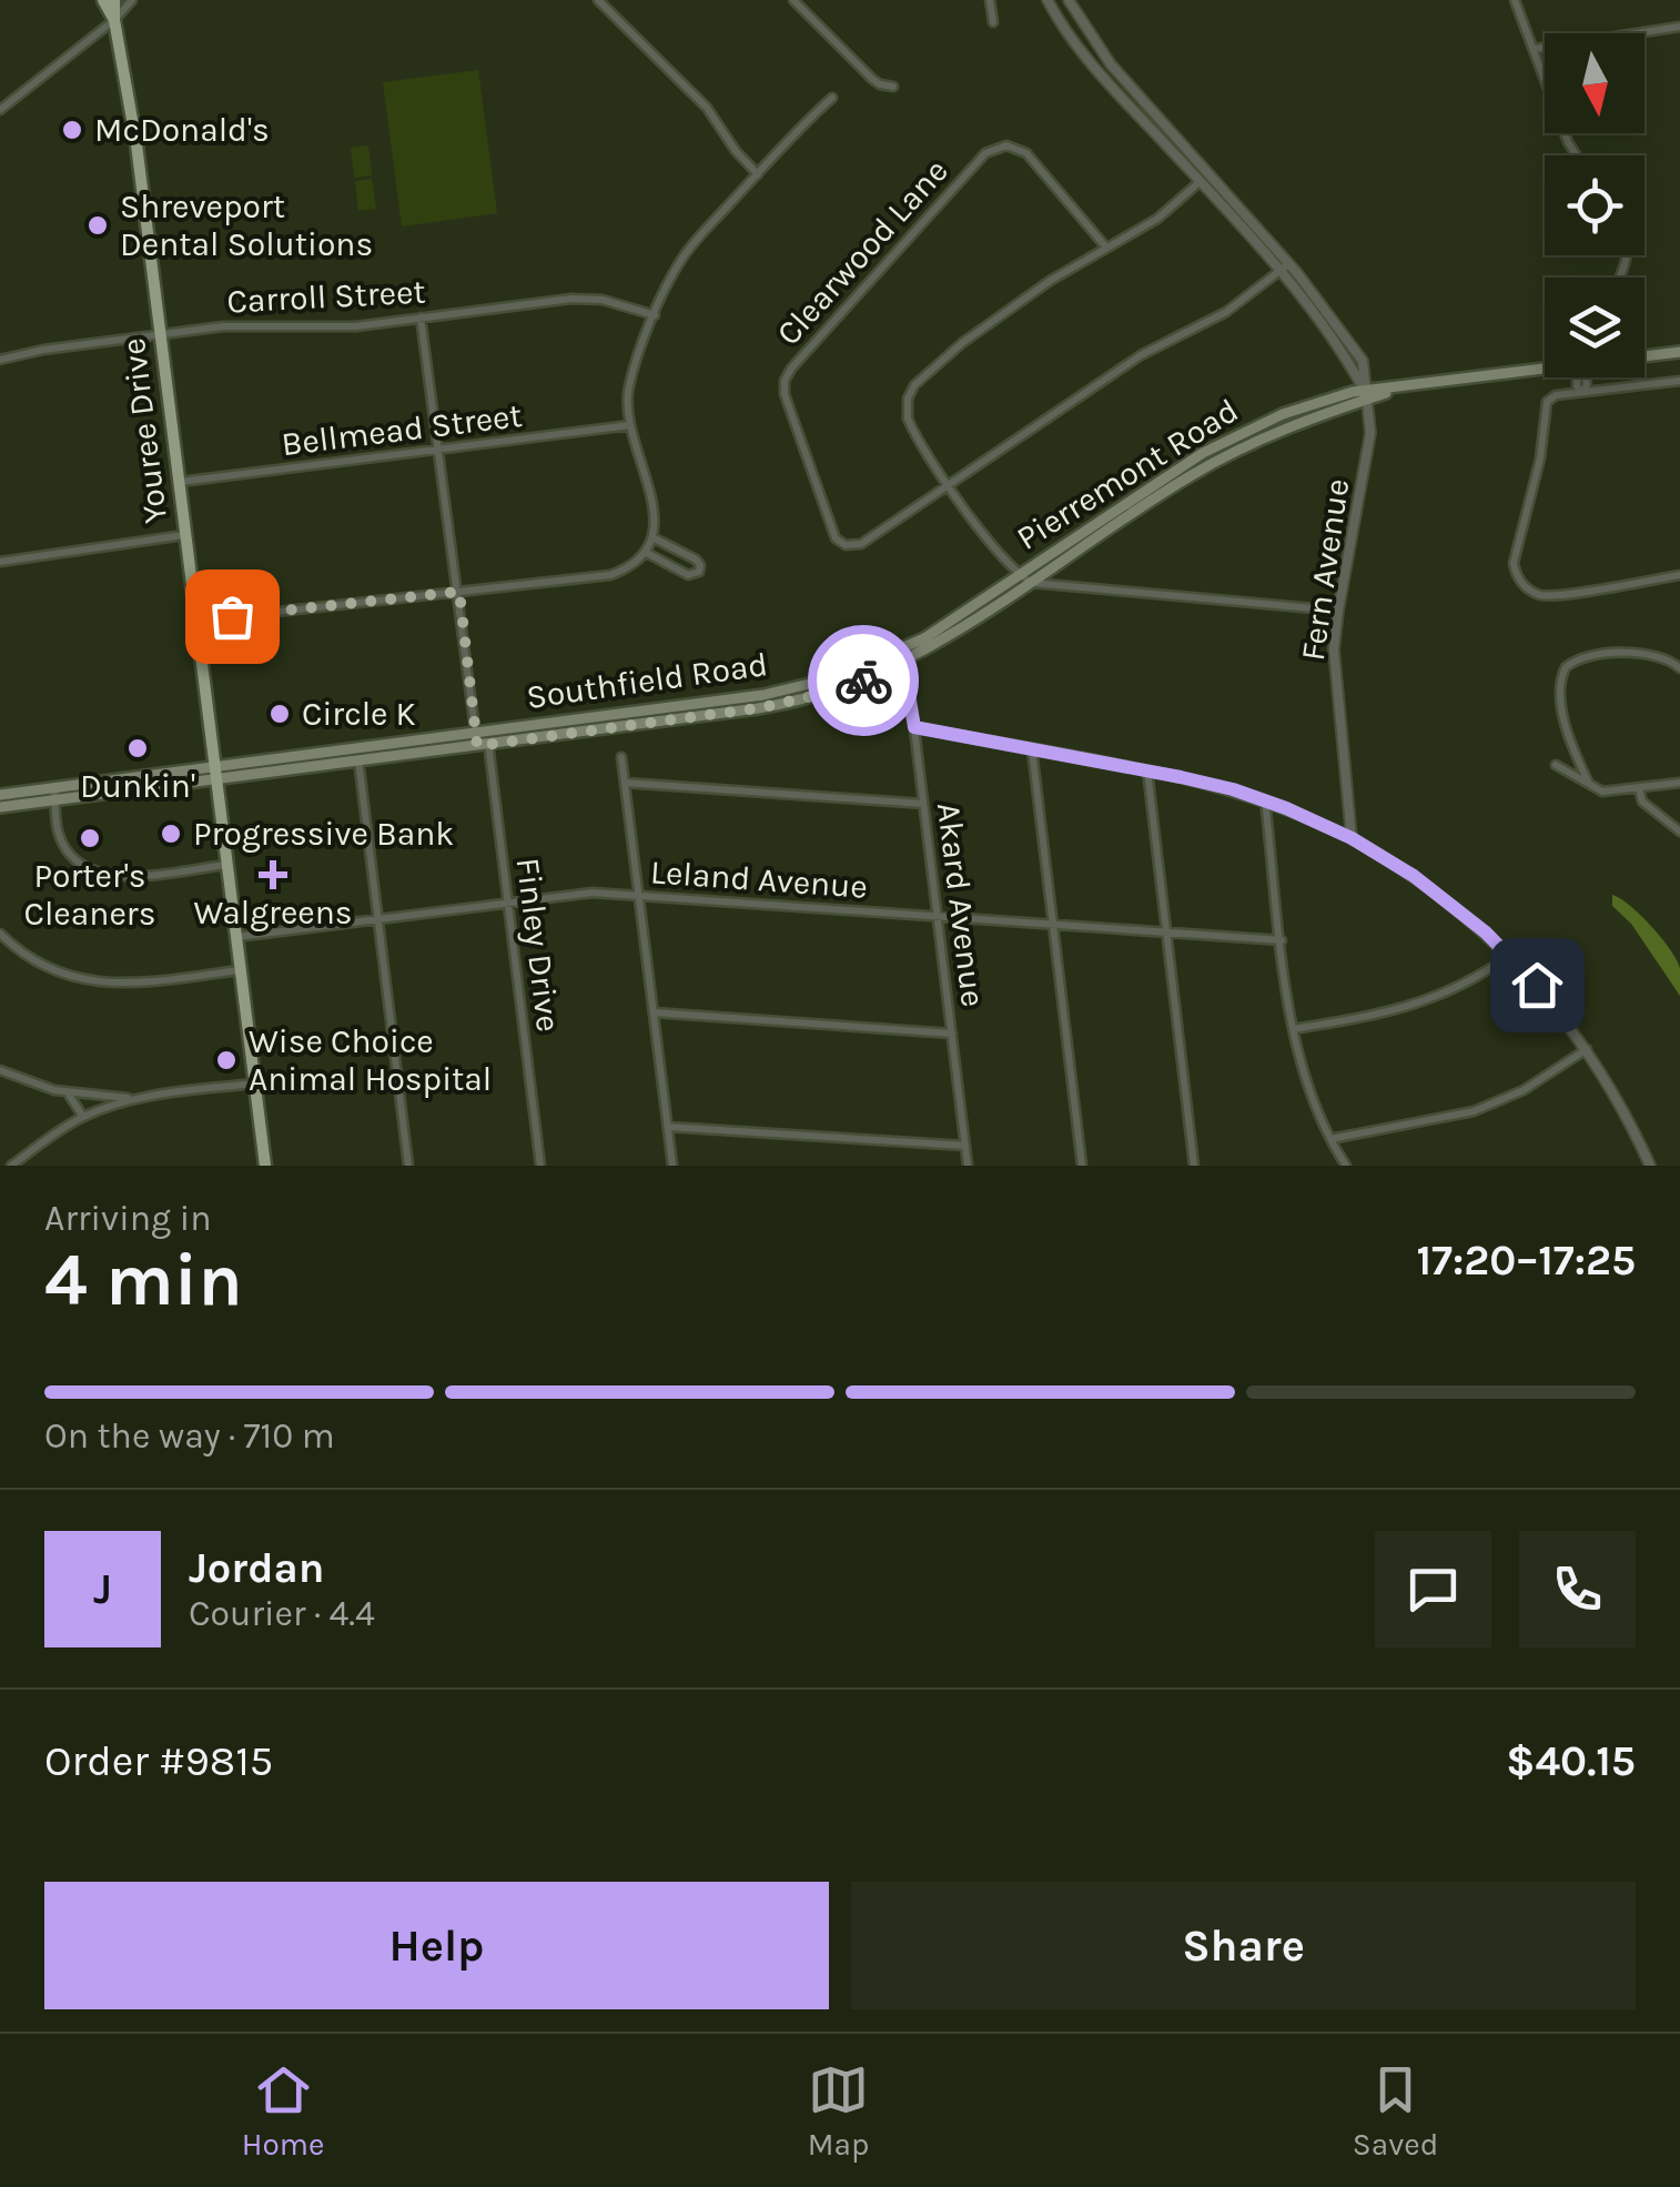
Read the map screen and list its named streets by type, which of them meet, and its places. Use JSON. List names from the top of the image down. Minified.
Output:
{"streets":{"main road":["Youree Drive","Pierremont Road","Southfield Road"],"street":["Clearwood Lane","Carroll Street","Bellmead Street","Fern Avenue","Leland Avenue","Akard Avenue","Finley Drive"]},"crossings":[["Carroll Street","Youree Drive"],["Carroll Street","Finley Drive"],["Bellmead Street","Youree Drive"],["Bellmead Street","Finley Drive"],["Youree Drive","Southfield Road"],["Youree Drive","Leland Avenue"],["Pierremont Road","Fern Avenue"],["Pierremont Road","Southfield Road"],["Pierremont Road","Akard Avenue"],["Southfield Road","Akard Avenue"],["Southfield Road","Finley Drive"],["Leland Avenue","Akard Avenue"],["Leland Avenue","Finley Drive"]],"places":{"other":["McDonald's","Shreveport Dental Solutions","Circle K","Dunkin'","Progressive Bank","Porter's Cleaners","Wise Choice Animal Hospital"],"health":["Walgreens"]},"north":"bottom","page":{"heading":["4 min","Arriving in","17:20–17:25"],"panel":["Jordan","Courier · 4.4","Order #9815","$40.15"],"bar":"On the way · 710 m","round":"J","buttons":["Help","Share"],"tabs":["Home","Map","Saved"]}}
